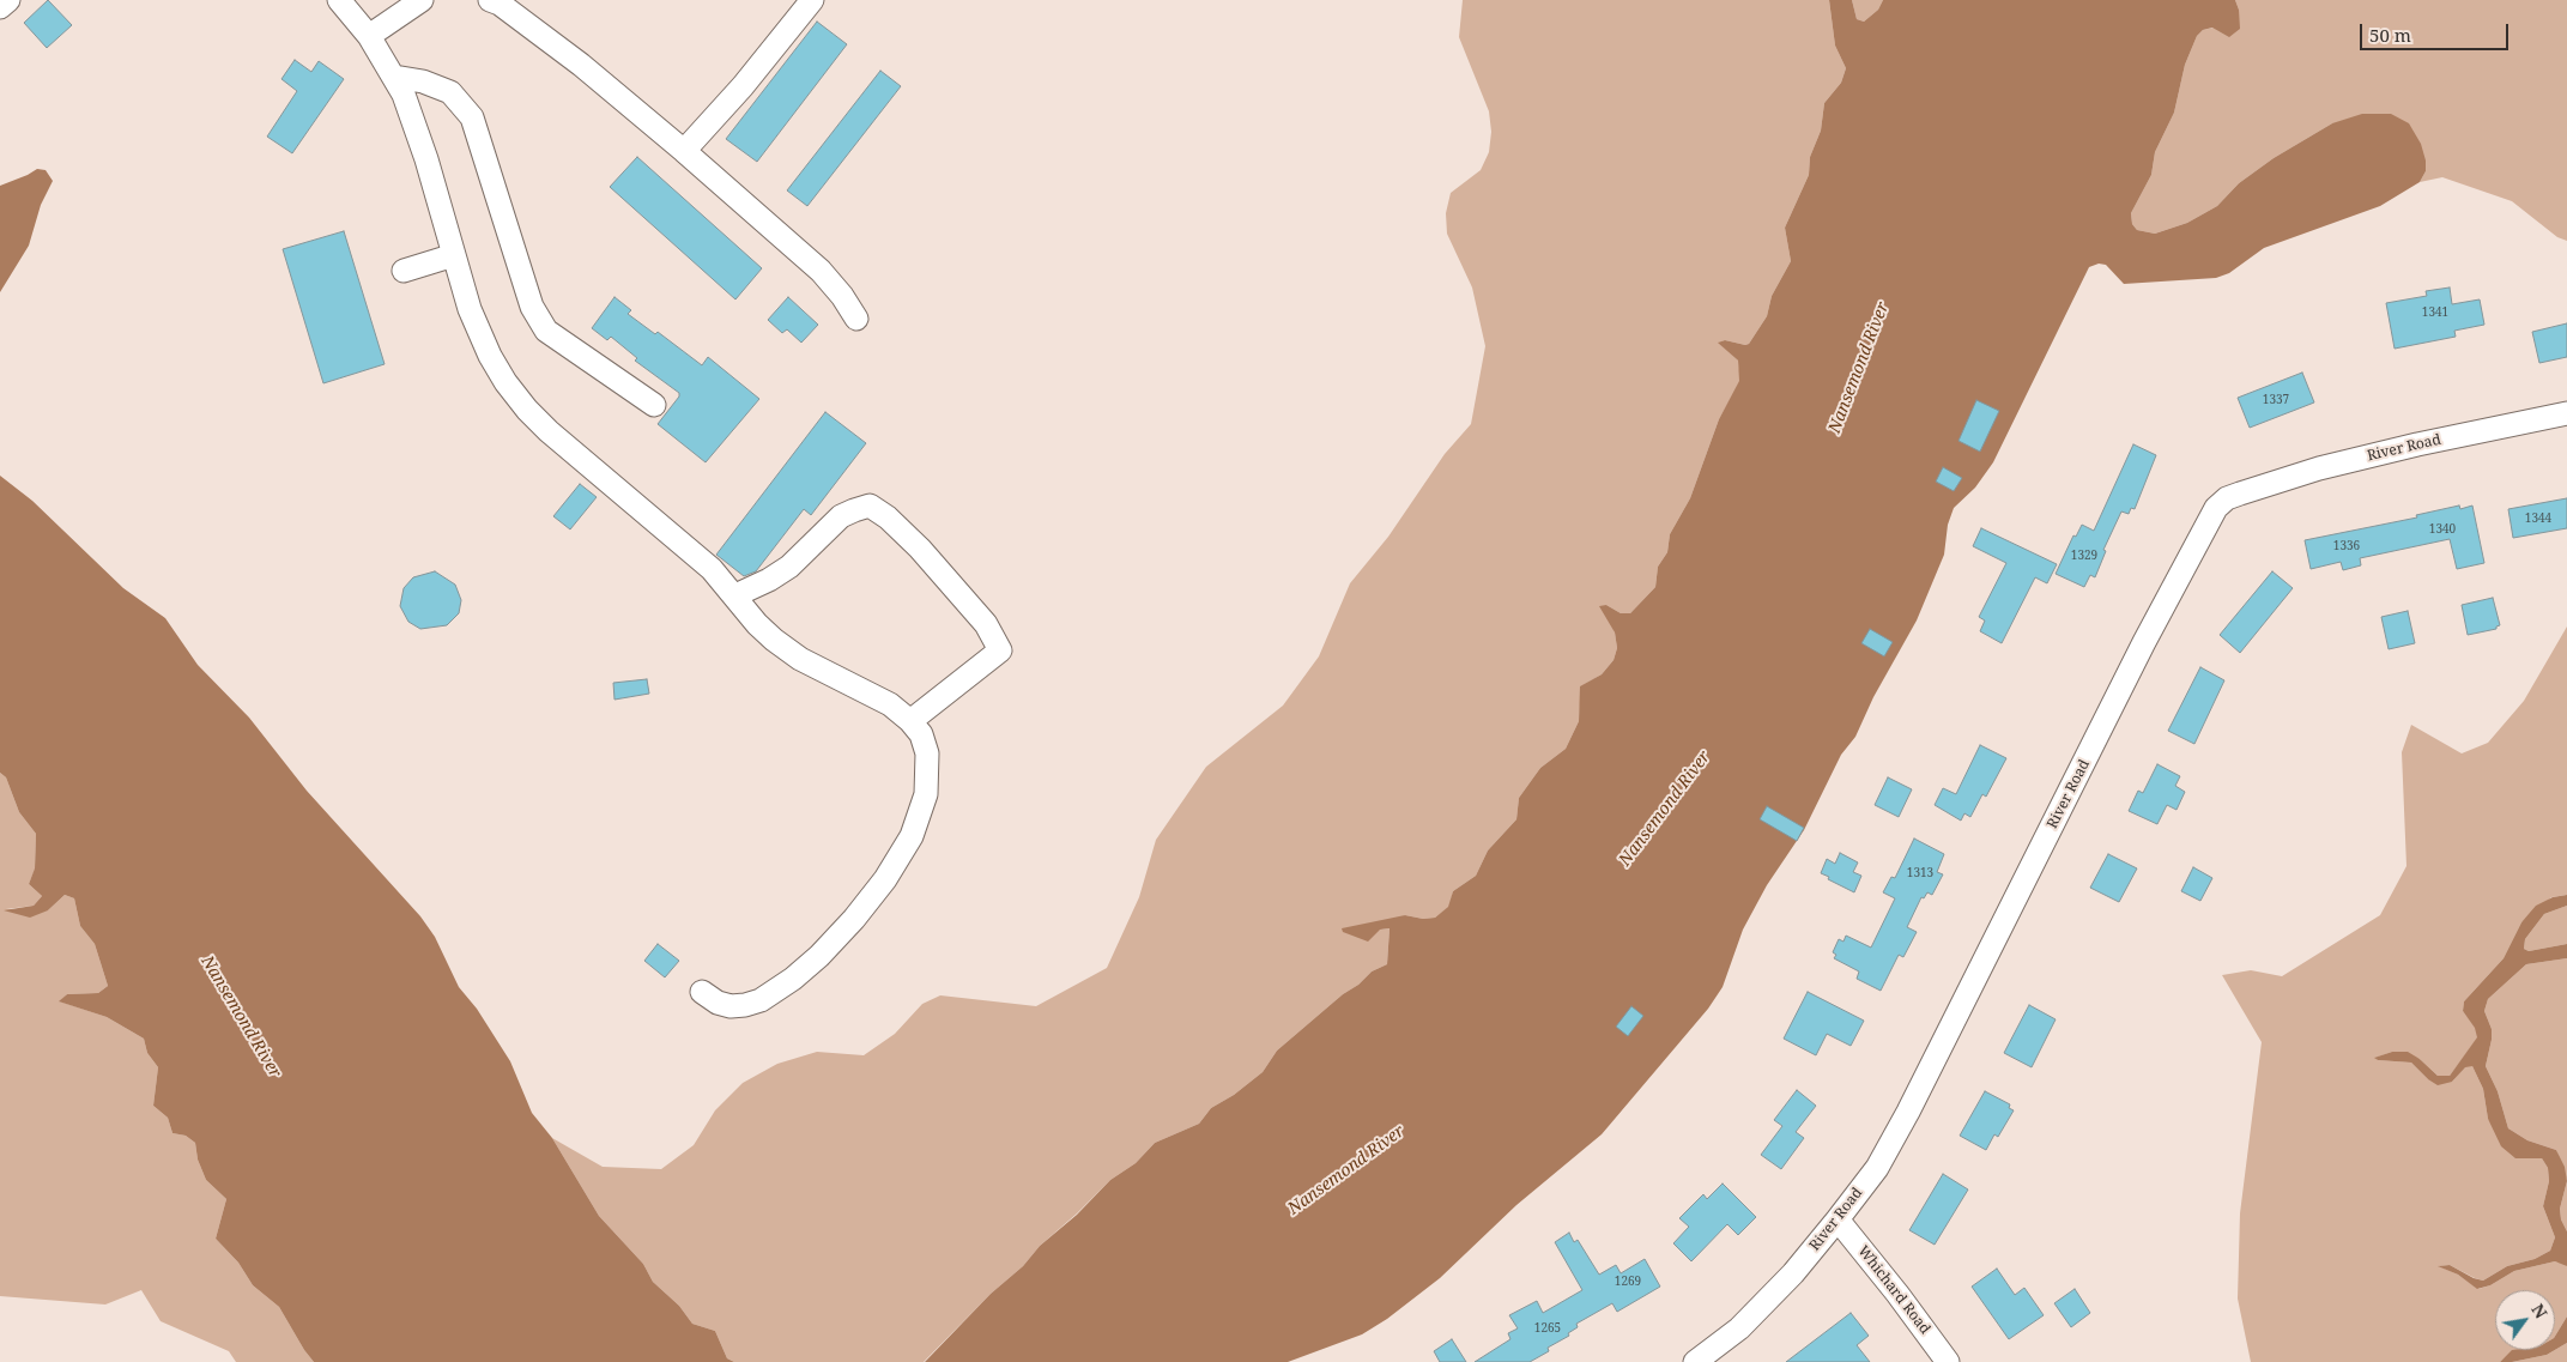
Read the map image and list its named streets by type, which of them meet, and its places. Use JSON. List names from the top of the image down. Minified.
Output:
{"streets":{"street":["River Road","Whichard Road"]},"crossings":[["River Road","Whichard Road"]],"water":["Nansemond River"],"house_numbers":["1341","1337","1344","1340","1336","1329","1313","1269","1265"],"scale_bar":"50 m","north":"top right"}
